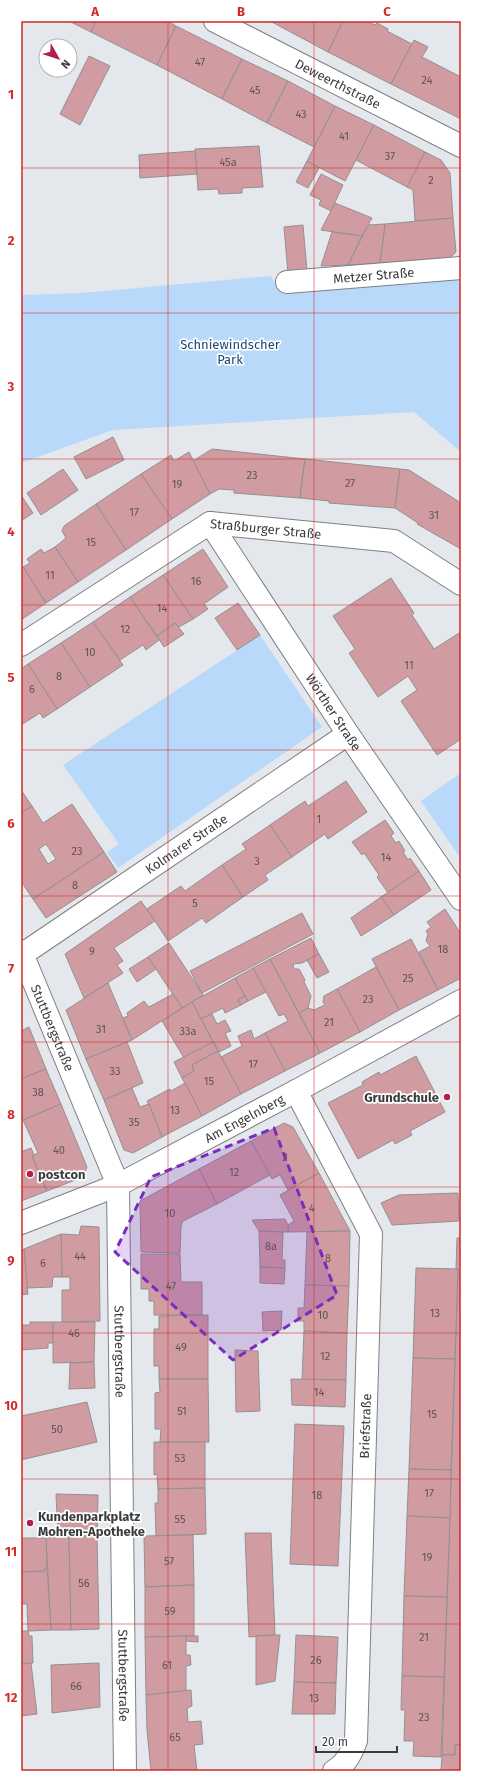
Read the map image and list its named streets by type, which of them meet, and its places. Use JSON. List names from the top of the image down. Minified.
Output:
{"streets":{"street":["Deweerthstraße","Metzer Straße","Straßburger Straße","Wörther Straße","Kolmarer Straße","Stuttbergstraße","Am Engelnberg","Briefstraße"]},"crossings":[["Straßburger Straße","Wörther Straße"],["Wörther Straße","Kolmarer Straße"],["Kolmarer Straße","Stuttbergstraße"],["Stuttbergstraße","Am Engelnberg"],["Am Engelnberg","Briefstraße"]],"parks":["Schniewindscher Park"],"places":["Grundschule","postcon","Kundenparkplatz Mohren-Apotheke"],"house_numbers":["47","24","45","43","41","37","45a","2","23","27","19","17","31","15","11","16","14","12","10","11","8","6","1","23","14","3","8","5","18","9","25","23","21","31","33a","17","33","15","38","13","35","40","2","12","4","10","8a","44","8","6","47","13","10","46","49","12","14","51","15","50","53","17","18","55","19","57","56","59","21","26","61","66","13","23","65"],"scale_bar":"20 m","north":"bottom right","grid":{"columns":["A","B","C"],"rows":["1","2","3","4","5","6","7","8","9","10","11","12"]}}
